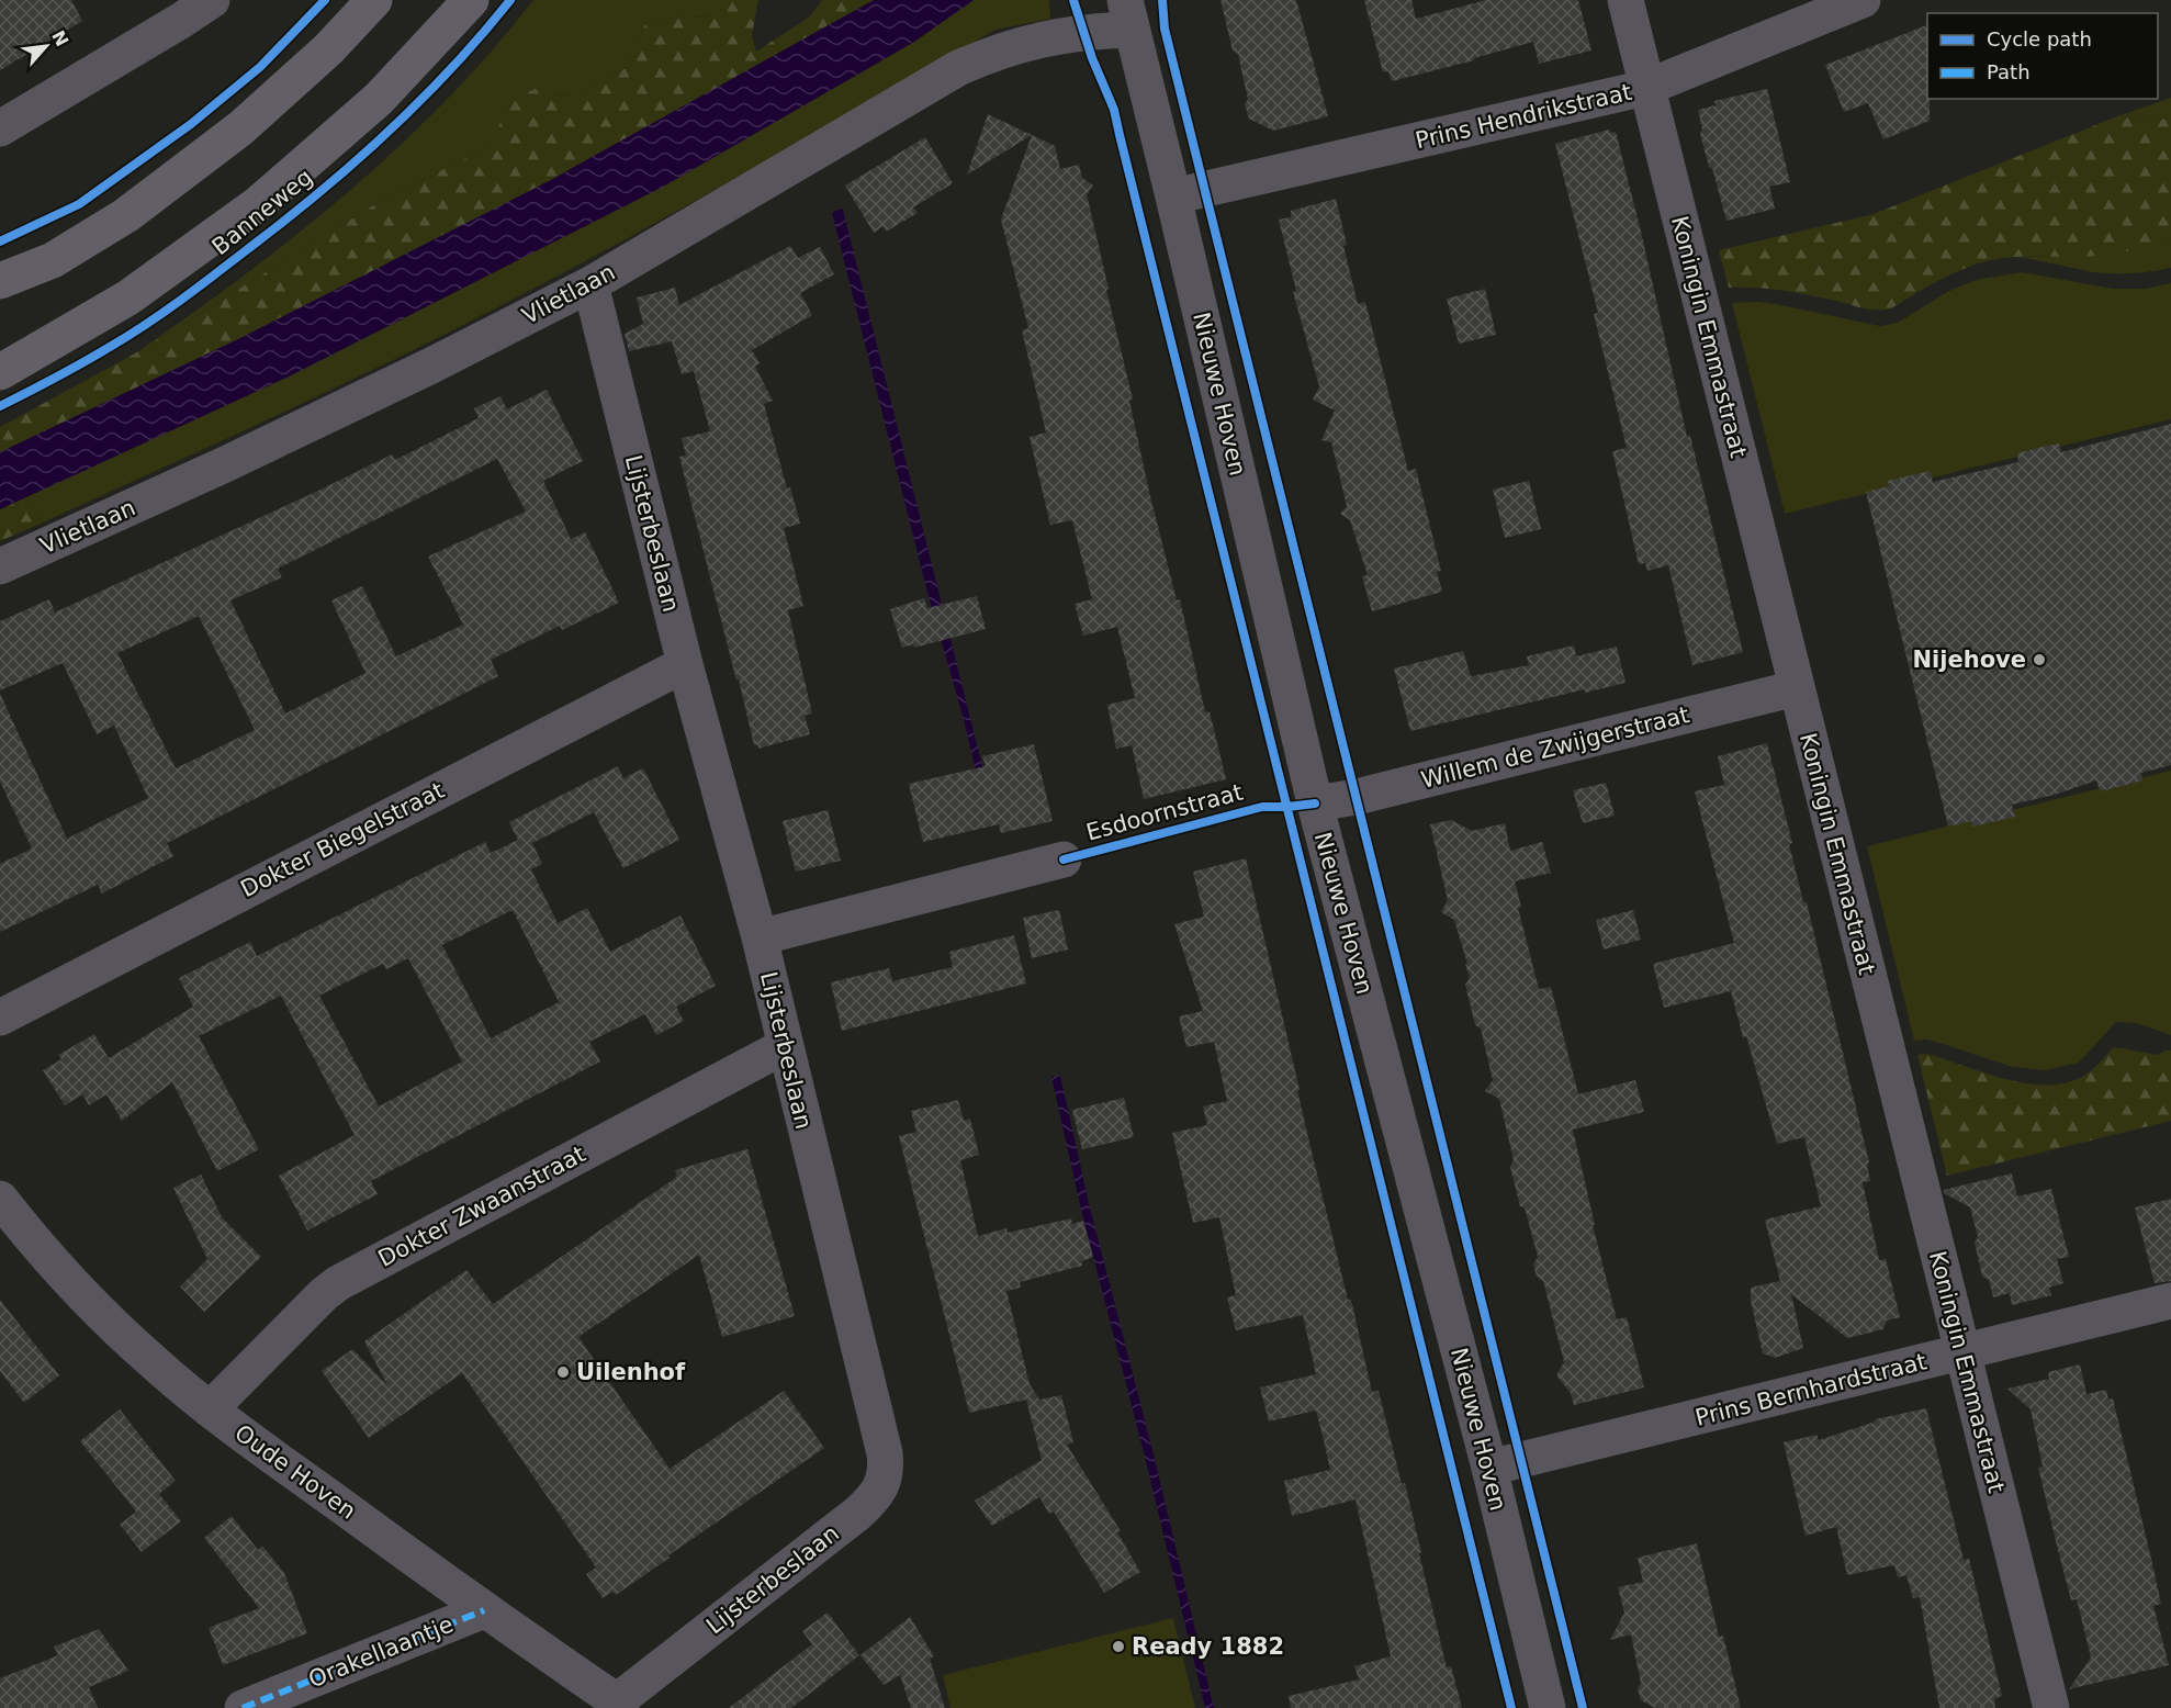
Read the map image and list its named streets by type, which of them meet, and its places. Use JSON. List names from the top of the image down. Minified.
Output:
{"streets":{"main road":["Banneweg"],"street":["Prins Hendrikstraat","Vlietlaan","Koningin Emmastraat","Nieuwe Hoven","Lijsterbeslaan","Willem de Zwijgerstraat","Esdoornstraat","Dokter Biegelstraat","Dokter Zwaanstraat","Prins Bernhardstraat","Oude Hoven","Orakellaantje"]},"crossings":[["Prins Hendrikstraat","Koningin Emmastraat"],["Prins Hendrikstraat","Nieuwe Hoven"],["Vlietlaan","Nieuwe Hoven"],["Vlietlaan","Lijsterbeslaan"],["Koningin Emmastraat","Willem de Zwijgerstraat"],["Koningin Emmastraat","Prins Bernhardstraat"],["Nieuwe Hoven","Willem de Zwijgerstraat"],["Nieuwe Hoven","Prins Bernhardstraat"],["Lijsterbeslaan","Esdoornstraat"],["Lijsterbeslaan","Dokter Biegelstraat"],["Lijsterbeslaan","Dokter Zwaanstraat"],["Lijsterbeslaan","Oude Hoven"],["Dokter Zwaanstraat","Oude Hoven"],["Oude Hoven","Orakellaantje"]],"places":["Nijehove","Uilenhof","Ready 1882"],"legend":["Cycle path","Path"],"north":"top right"}
